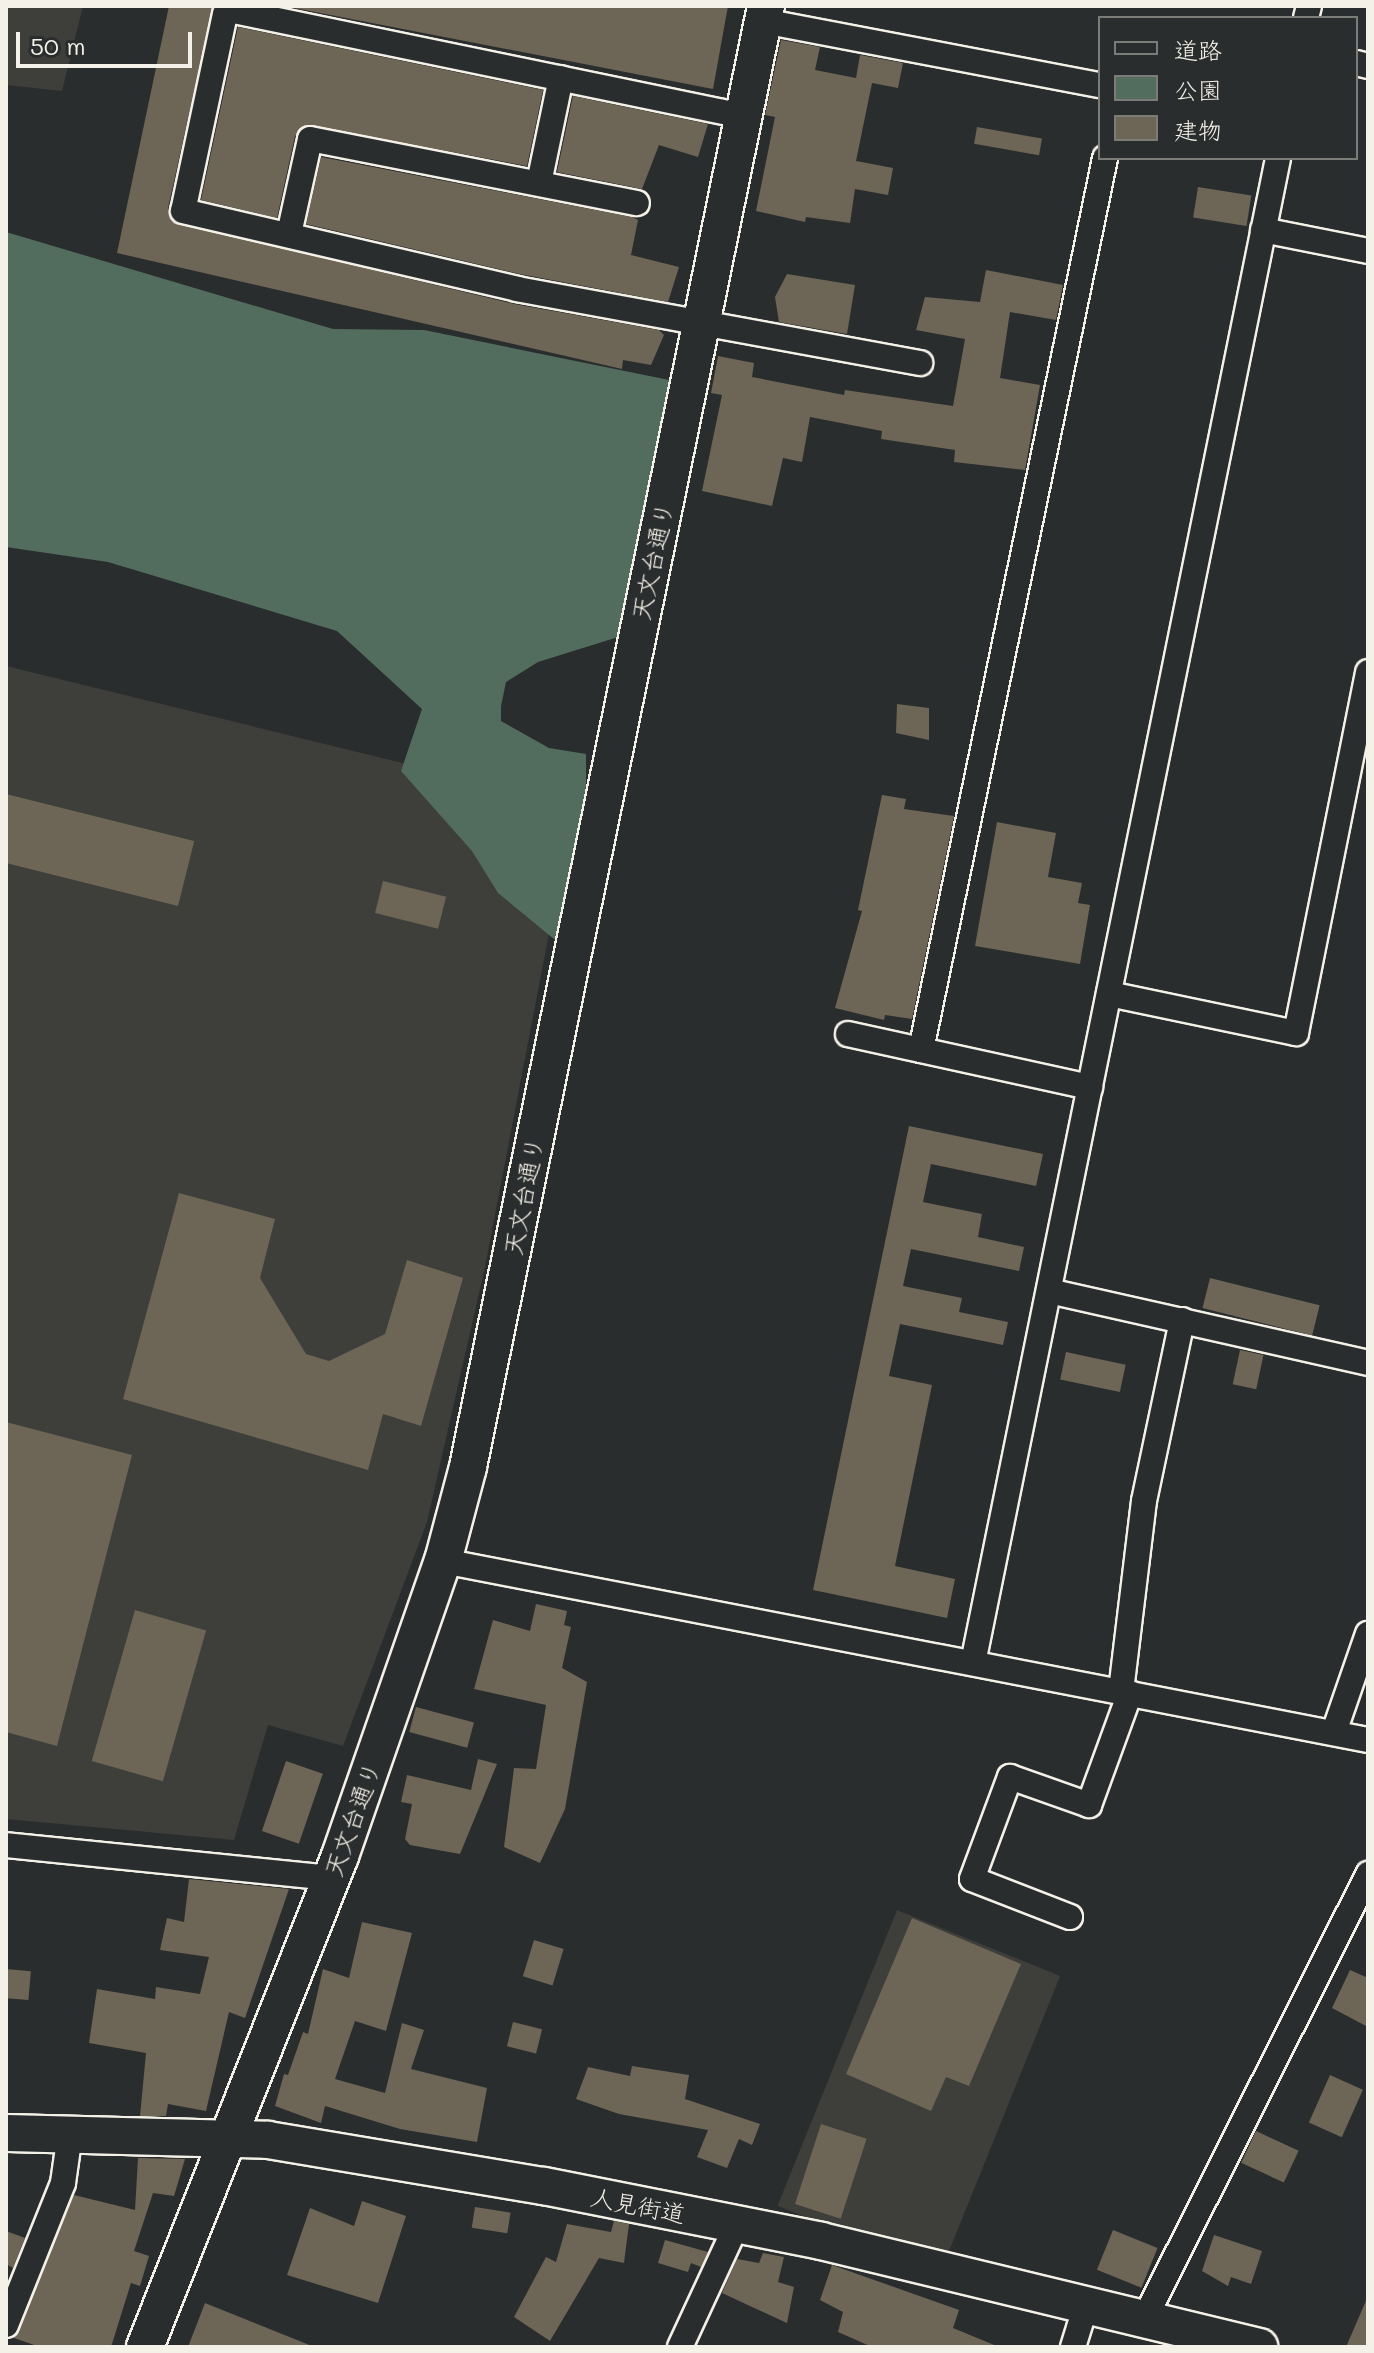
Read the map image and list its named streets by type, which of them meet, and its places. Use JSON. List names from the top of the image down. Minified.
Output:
{"streets":{"main road":["天文台通り","人見街道"]},"crossings":[["天文台通り","人見街道"]],"legend":["道路","公園","建物"],"scale_bar":"50 m"}
